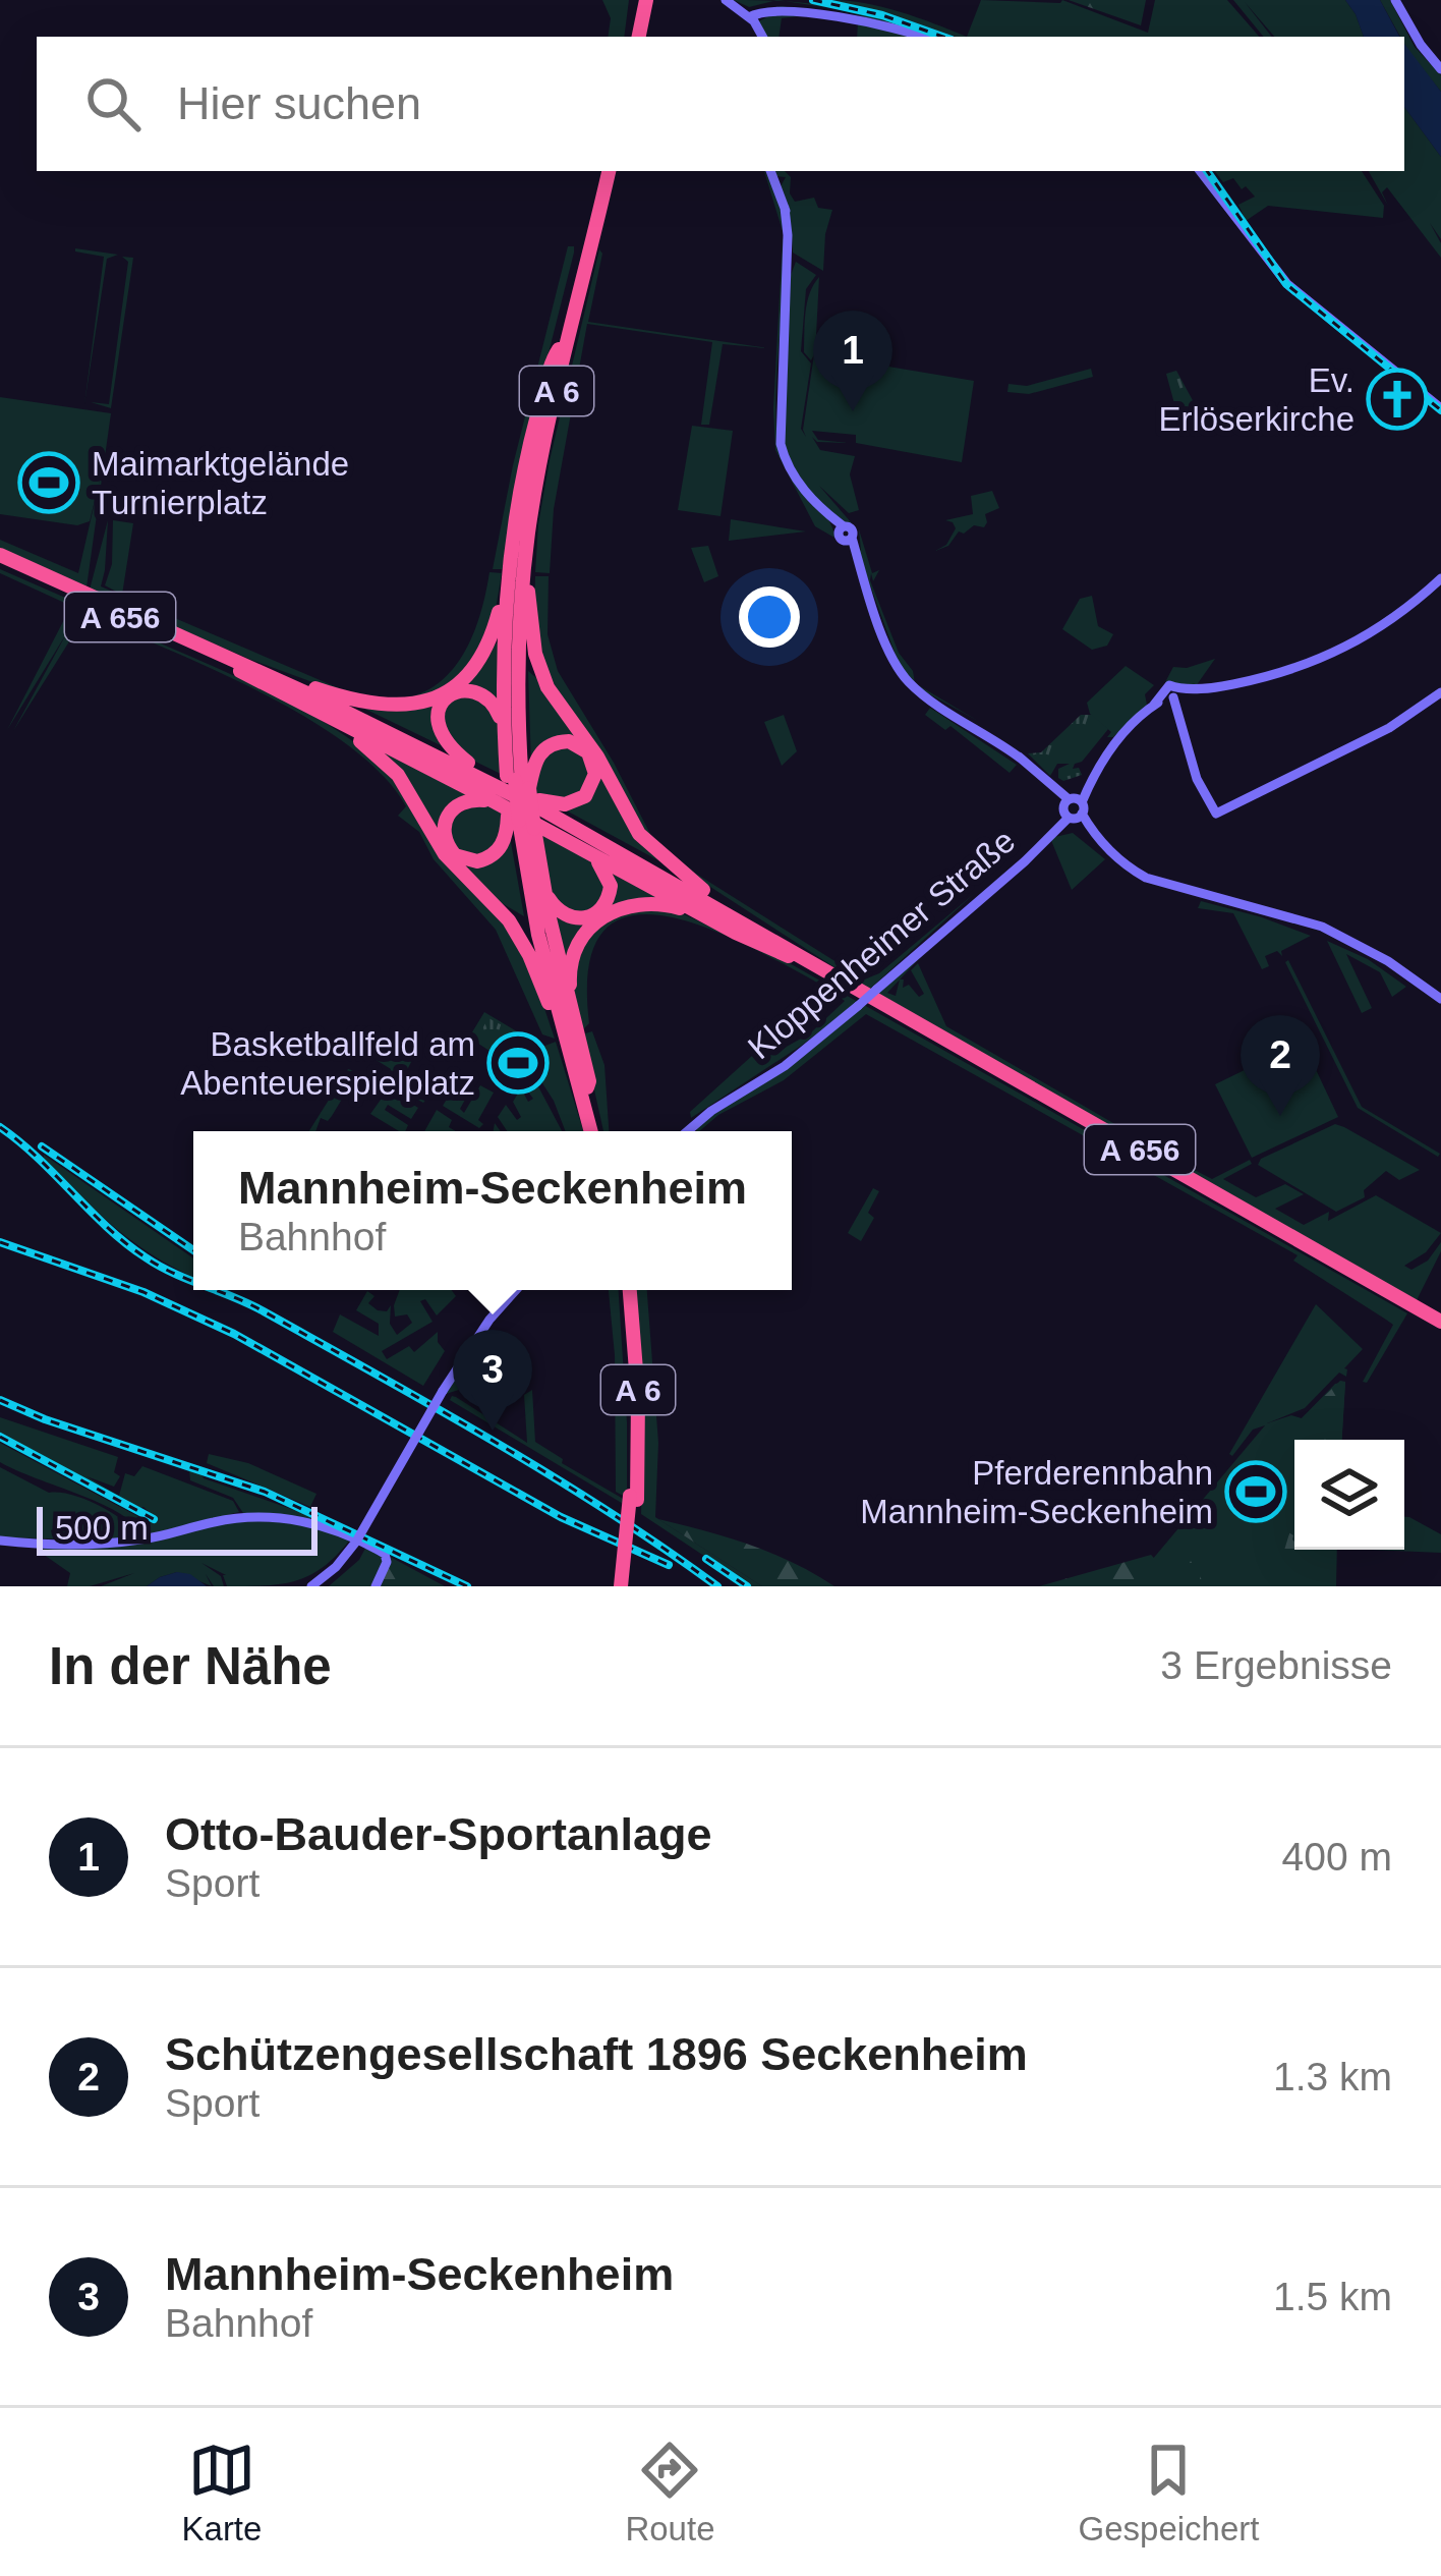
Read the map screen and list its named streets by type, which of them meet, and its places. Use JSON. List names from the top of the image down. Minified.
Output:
{"streets":{"highway":["A 6","A 656"],"main road":["Kloppenheimer Straße"]},"places":{"church":["Ev. Erlöserkirche"],"sports":["Maimarktgelände Turnierplatz","Basketballfeld am Abenteuerspielplatz","Pferderennbahn Mannheim-Seckenheim"]},"scale_bar":"500 m","page":{"search":"Hier suchen","pins":["1","2","3"],"popup":["Mannheim-Seckenheim","Bahnhof"],"scale":"500 m","heading":["In der Nähe","3 Ergebnisse"],"list":[{"mark":"1","name":"Otto-Bauder-Sportanlage","note":"Sport","value":"400 m"},{"mark":"2","name":"Schützengesellschaft 1896 Seckenheim","note":"Sport","value":"1.3 km"},{"mark":"3","name":"Mannheim-Seckenheim","note":"Bahnhof","value":"1.5 km"}],"nav":["Karte","Route","Gespeichert"]}}
